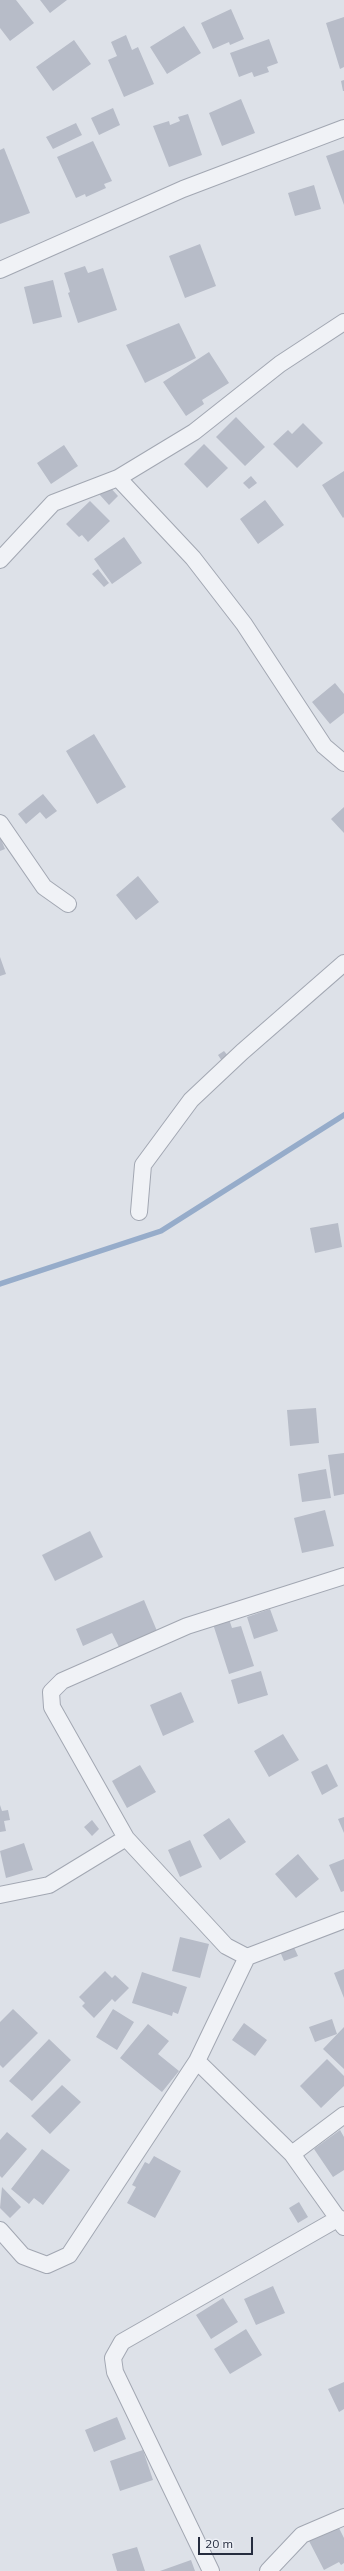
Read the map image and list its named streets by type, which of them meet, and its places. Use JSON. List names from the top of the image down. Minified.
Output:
{"scale_bar":"20 m"}
